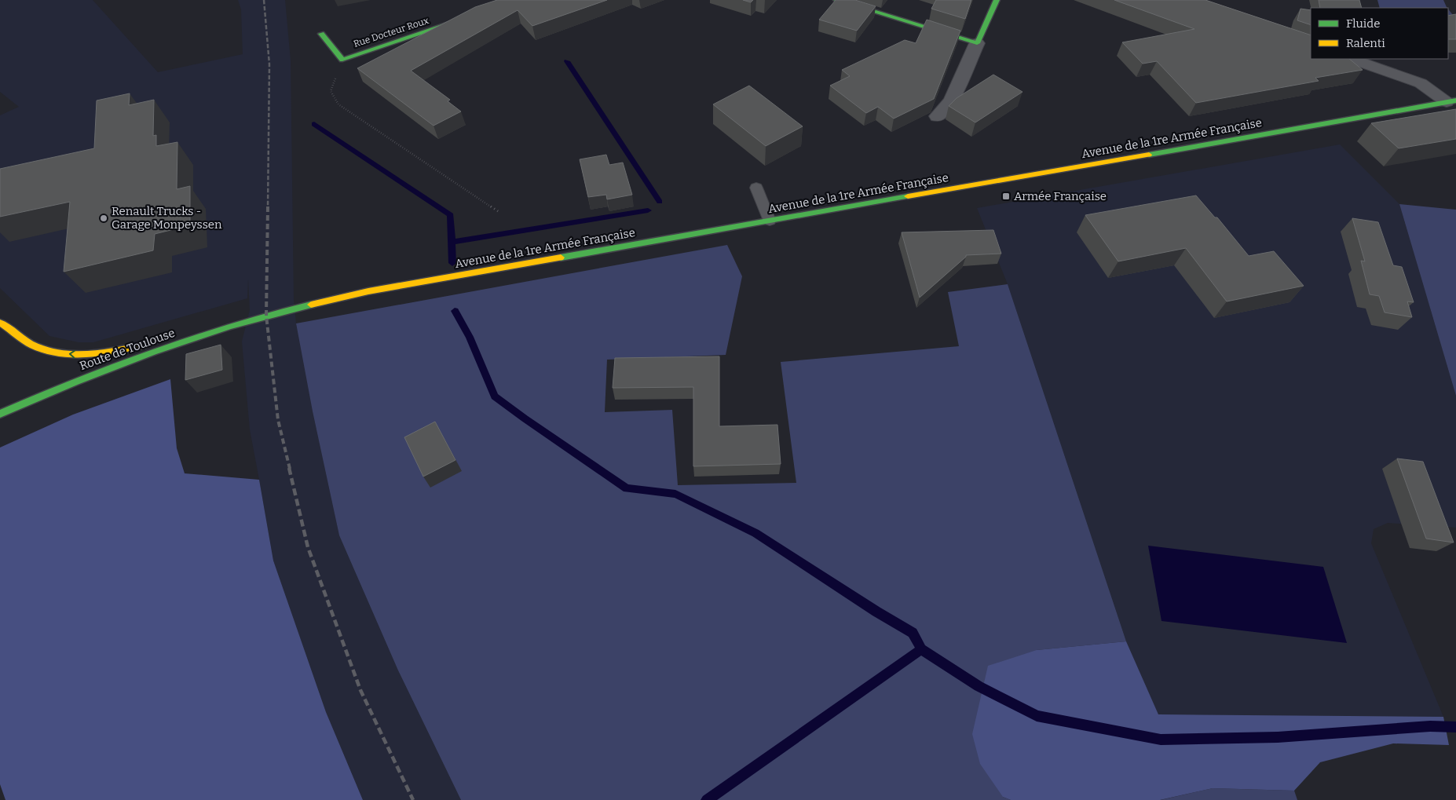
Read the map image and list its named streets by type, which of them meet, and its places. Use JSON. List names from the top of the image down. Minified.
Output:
{"streets":{"main road":["Rue Docteur Roux","Avenue de la 1re Armée Française","Route de Toulouse"]},"crossings":[["Avenue de la 1re Armée Française","Route de Toulouse"]],"places":{"transit":["Armée Française"],"other":["Renault Trucks - Garage Monpeyssen"]},"legend":["Fluide","Ralenti"]}
